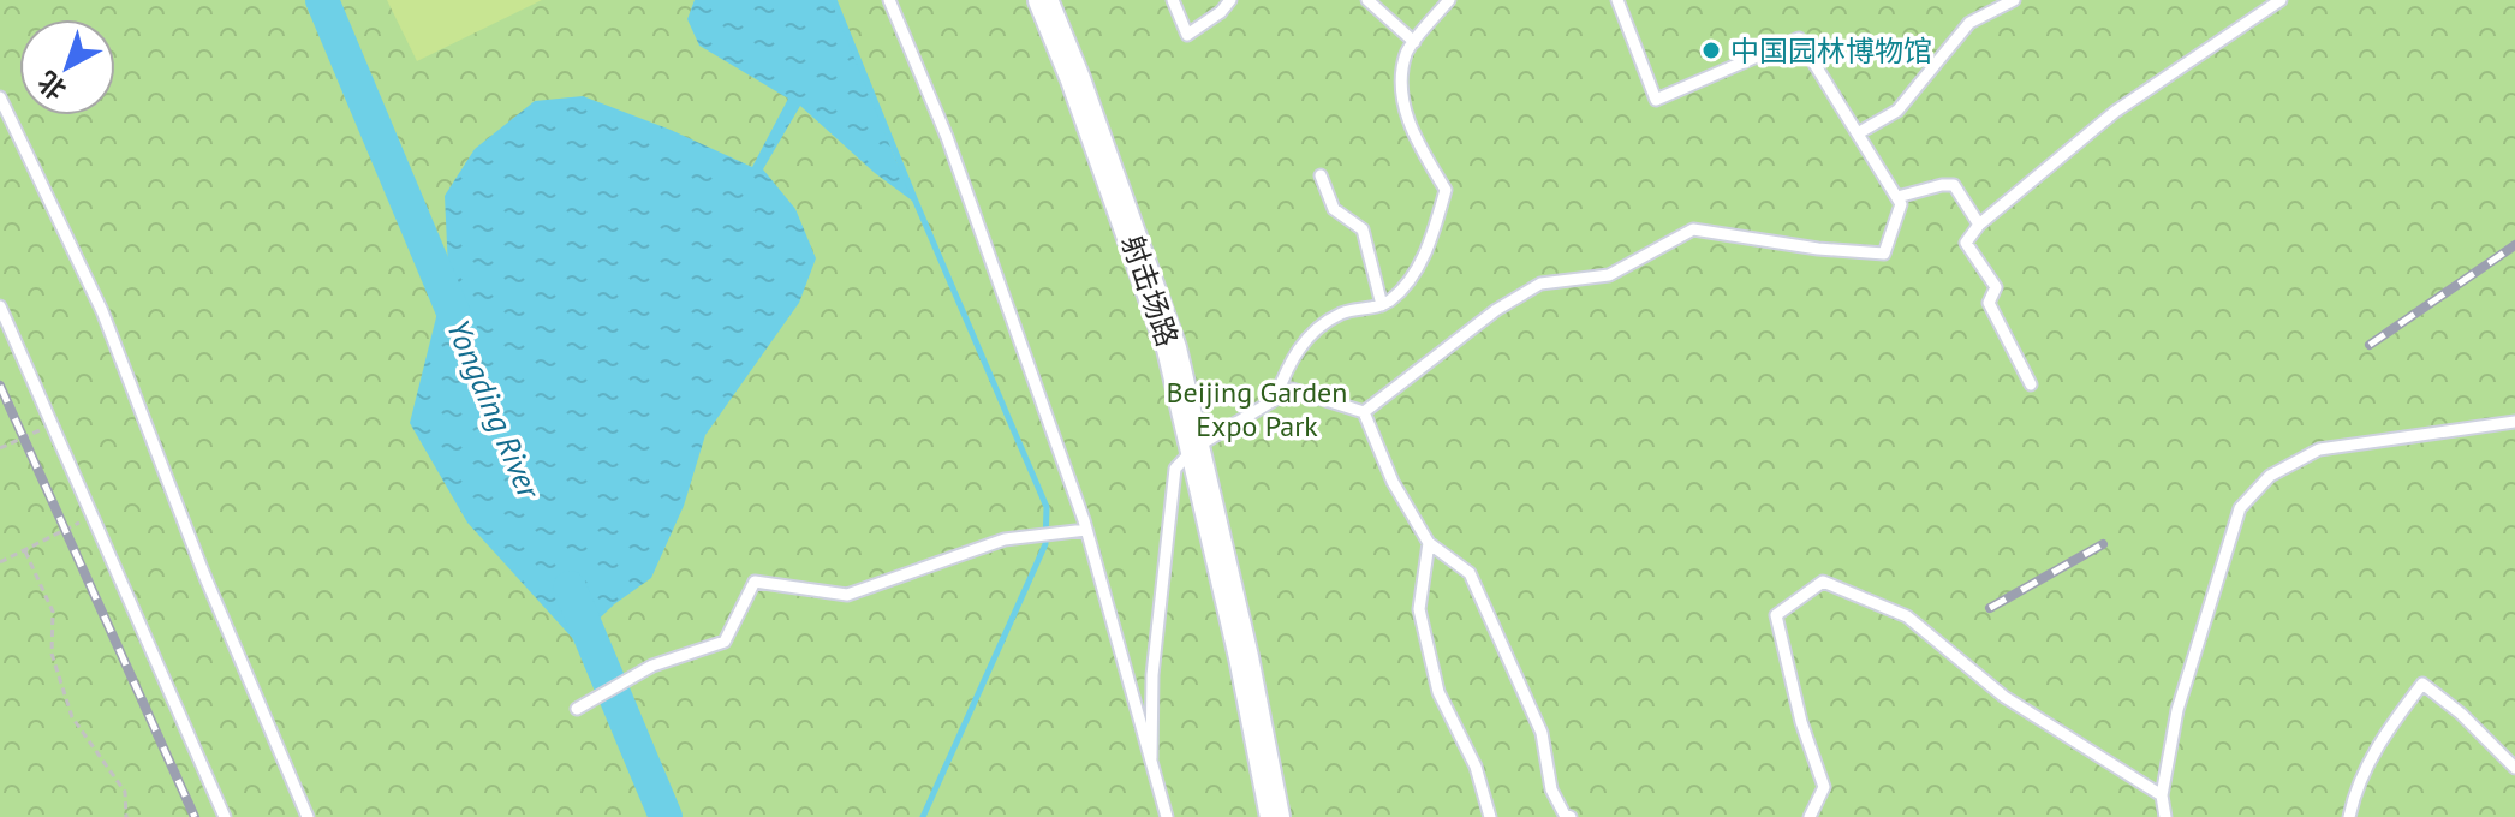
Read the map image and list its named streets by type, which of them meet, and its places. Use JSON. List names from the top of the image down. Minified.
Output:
{"streets":{"street":["射击场路"]},"water":["Yongding River"],"parks":["Beijing Garden Expo Park"],"places":["中国园林博物馆"],"north":"bottom left"}
